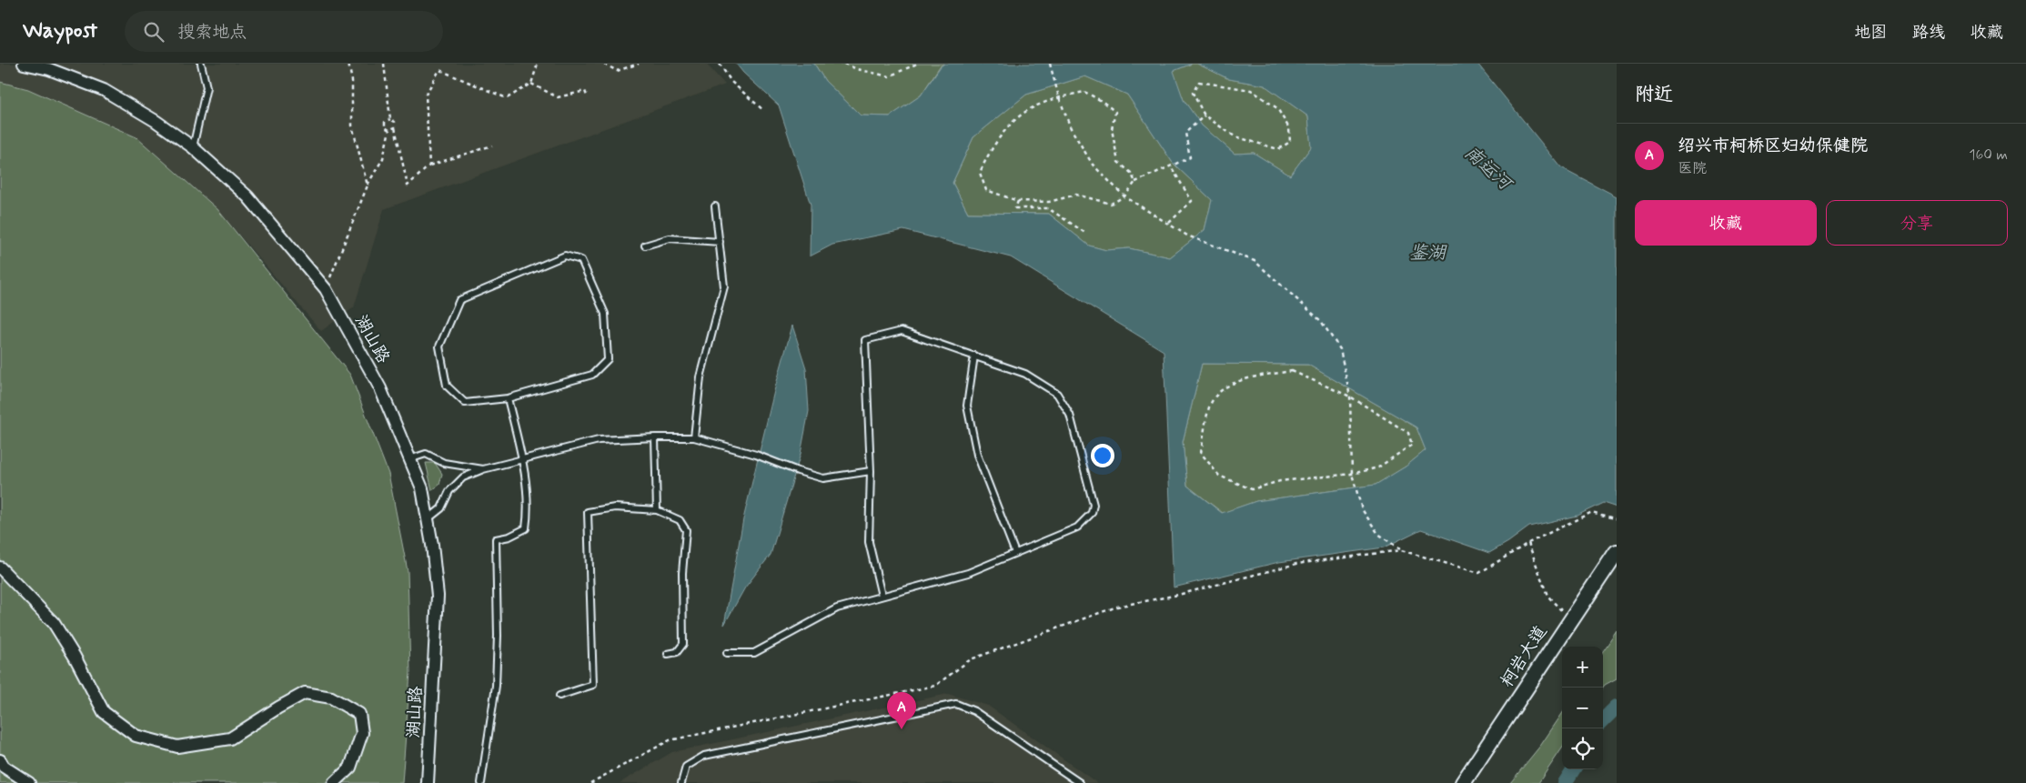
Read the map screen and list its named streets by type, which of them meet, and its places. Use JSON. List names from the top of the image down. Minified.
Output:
{"streets":{"street":["湖山路","柯岩大道"]},"water":["南运河","鉴湖"],"page":{"header":"Waypost","search":"搜索地点","nav":["地图","路线","收藏"],"heading":"附近","list":[{"mark":"A","name":"绍兴市柯桥区妇幼保健院","note":"医院","value":"160 m"}],"buttons":["收藏","分享"],"map_buttons":["+","−"],"pins":"A"}}
